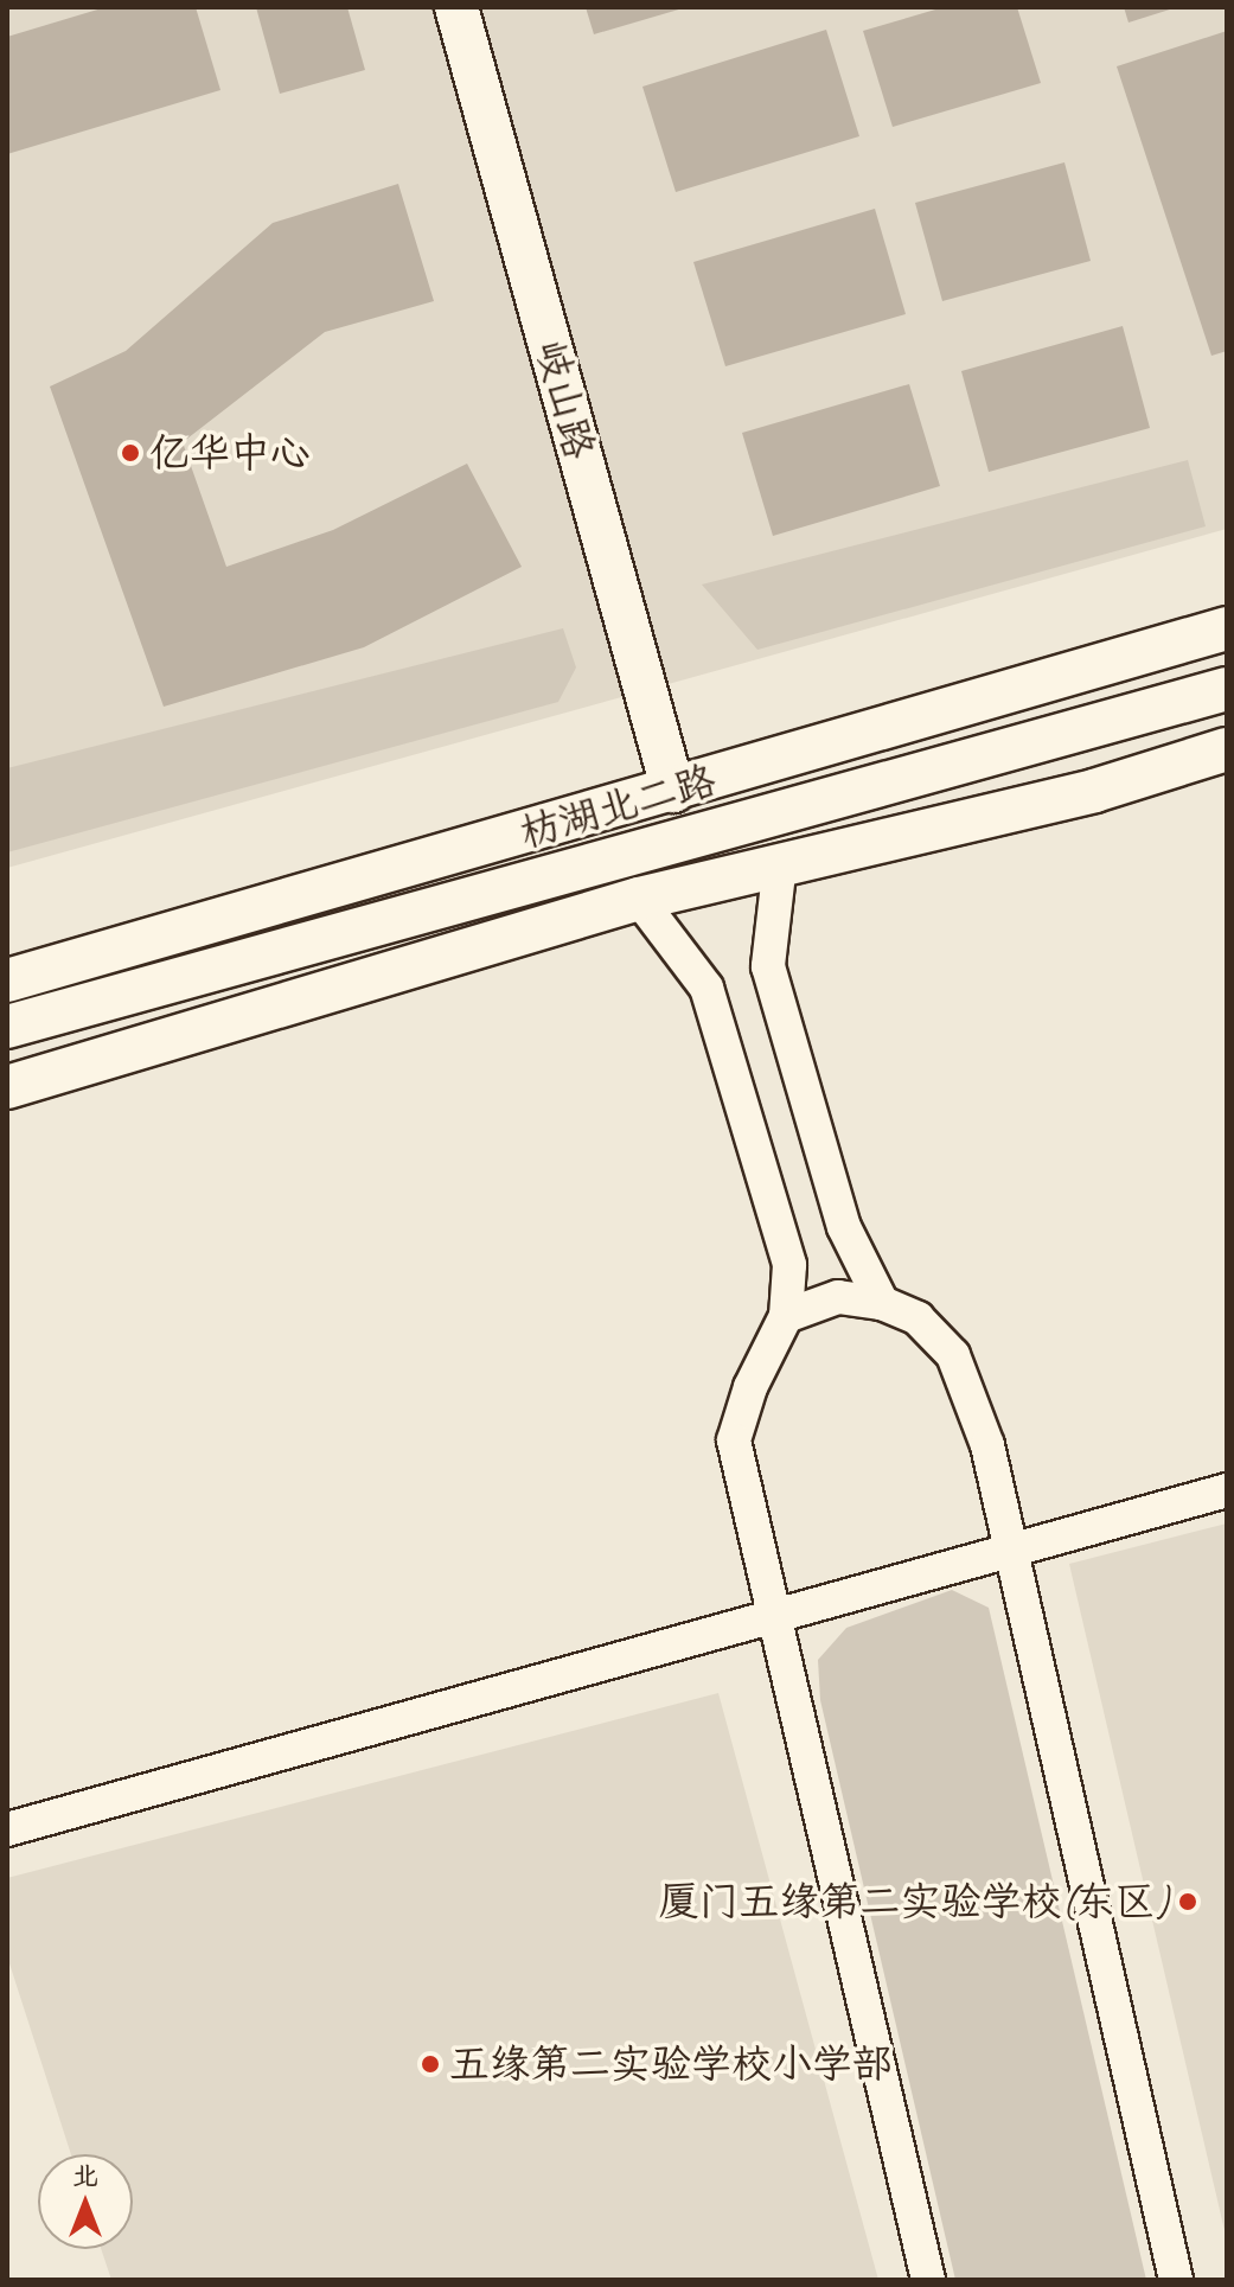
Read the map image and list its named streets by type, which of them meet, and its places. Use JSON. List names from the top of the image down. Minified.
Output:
{"streets":{"main road":["岐山路","枋湖北二路"]},"crossings":[["岐山路","枋湖北二路"]],"places":["亿华中心","厦门五缘第二实验学校(东区)","五缘第二实验学校小学部"],"north":"top"}
